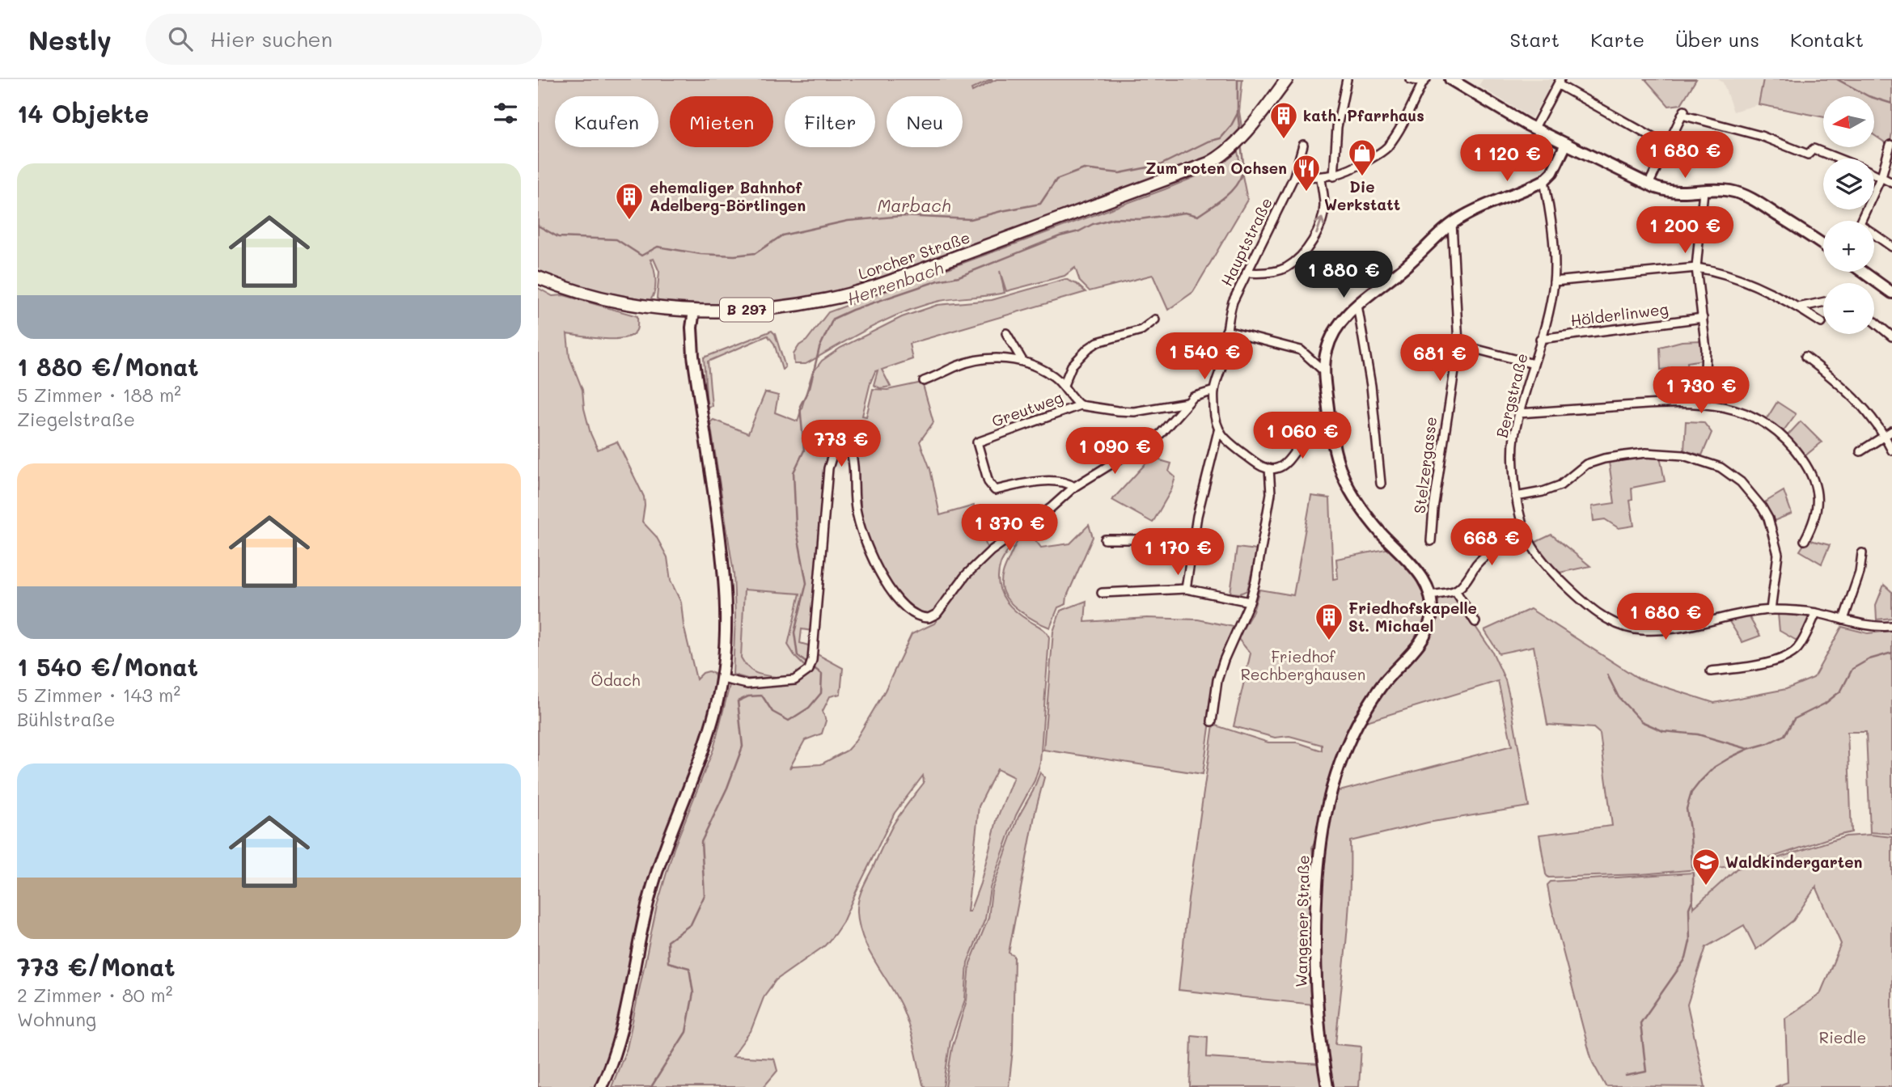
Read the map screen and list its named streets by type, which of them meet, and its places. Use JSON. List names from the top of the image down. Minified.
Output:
{"streets":{"main road":["Lorcher Straße","B 297"],"street":["Hauptstraße","Hölderlinweg","Bergstraße","Greutweg","Stelzergasse","Wangener Straße"]},"crossings":[["Hölderlinweg","Bergstraße"]],"water":["Marbach","Herrenbach"],"parks":["Friedhof Rechberghausen","Ödach","Riedle"],"places":{"building":["kath. Pfarrhaus","ehemaliger Bahnhof Adelberg-Börtlingen","Friedhofskapelle St. Michael"],"shop":["Die Werkstatt"],"restaurant":["Zum roten Ochsen"],"school or university":["Waldkindergarten"]},"north":"left","page":{"header":"Nestly","search":"Hier suchen","nav":["Start","Karte","Über uns","Kontakt"],"heading":"14 Objekte","map_buttons":["+","−"],"chip":["Kaufen","Mieten","Filter","Neu"],"price":["1 680 €","1 120 €","1 200 €","1 880 €","1 540 €","681 €","1 730 €","1 060 €","773 €","1 090 €","1 370 €","668 €","1 170 €","1 680 €"],"list":[{"name":"1 880 €/Monat","note":"5 Zimmer · 188 m² · Ziegelstraße"},{"name":"1 540 €/Monat","note":"5 Zimmer · 143 m² · Bühlstraße"},{"name":"773 €/Monat","note":"2 Zimmer · 80 m² · Wohnung"}]}}
